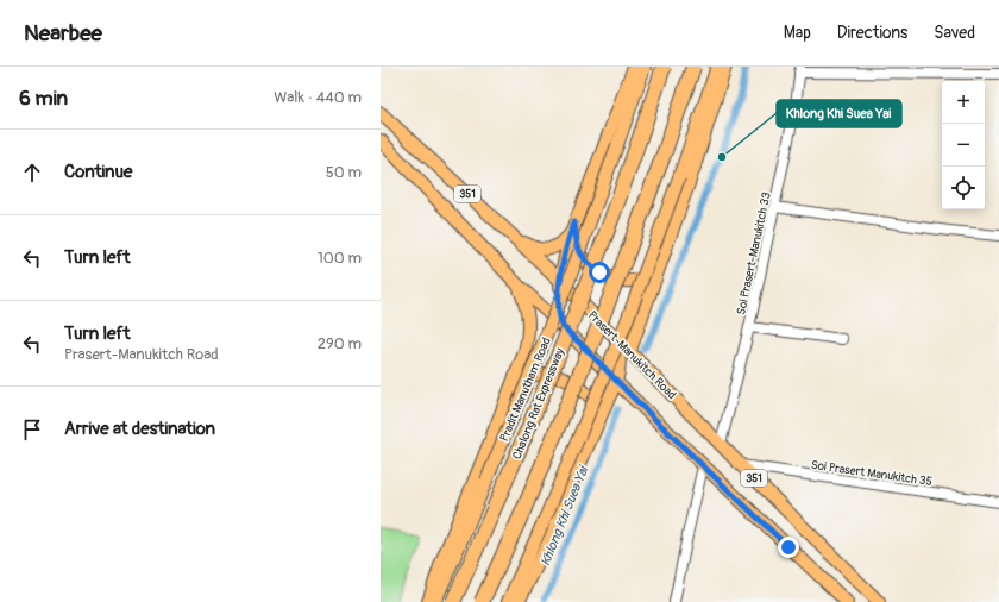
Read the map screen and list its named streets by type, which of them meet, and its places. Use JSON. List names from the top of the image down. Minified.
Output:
{"streets":{"highway":["Chalong Rat Expressway"],"main road":["351","Prasert-Manukitch Road","Pradit Manutham Road"],"street":["Soi Prasert-Manukitch 33","Soi Prasert Manukitch 35"]},"crossings":[["Soi Prasert-Manukitch 33","Prasert-Manukitch Road"],["Prasert-Manukitch Road","Soi Prasert Manukitch 35"]],"water":["Khlong Khi Suea Yai"],"places":["Khlong Khi Suea Yai"],"page":{"header":"Nearbee","nav":["Map","Directions","Saved"],"heading":["6 min","Walk · 440 m"],"map_buttons":["+","−"],"list":[["Continue","50 m"],["Turn left","100 m"],["Turn left","Prasert-Manukitch Road","290 m"],"Arrive at destination"]}}
